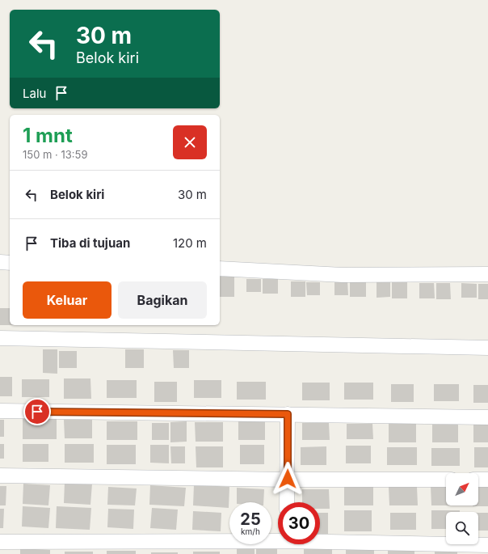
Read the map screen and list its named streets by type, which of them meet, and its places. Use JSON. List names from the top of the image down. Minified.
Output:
{"north":"top right","page":{"turn":["30 m","Belok kiri"],"then":"Lalu","heading":["1 mnt","150 m · 13:59"],"list":[{"name":"Belok kiri","value":"30 m"},{"name":"Tiba di tujuan","value":"120 m"}],"buttons":["Keluar","Bagikan"],"speed":"25 km/h","limit":"30"}}
